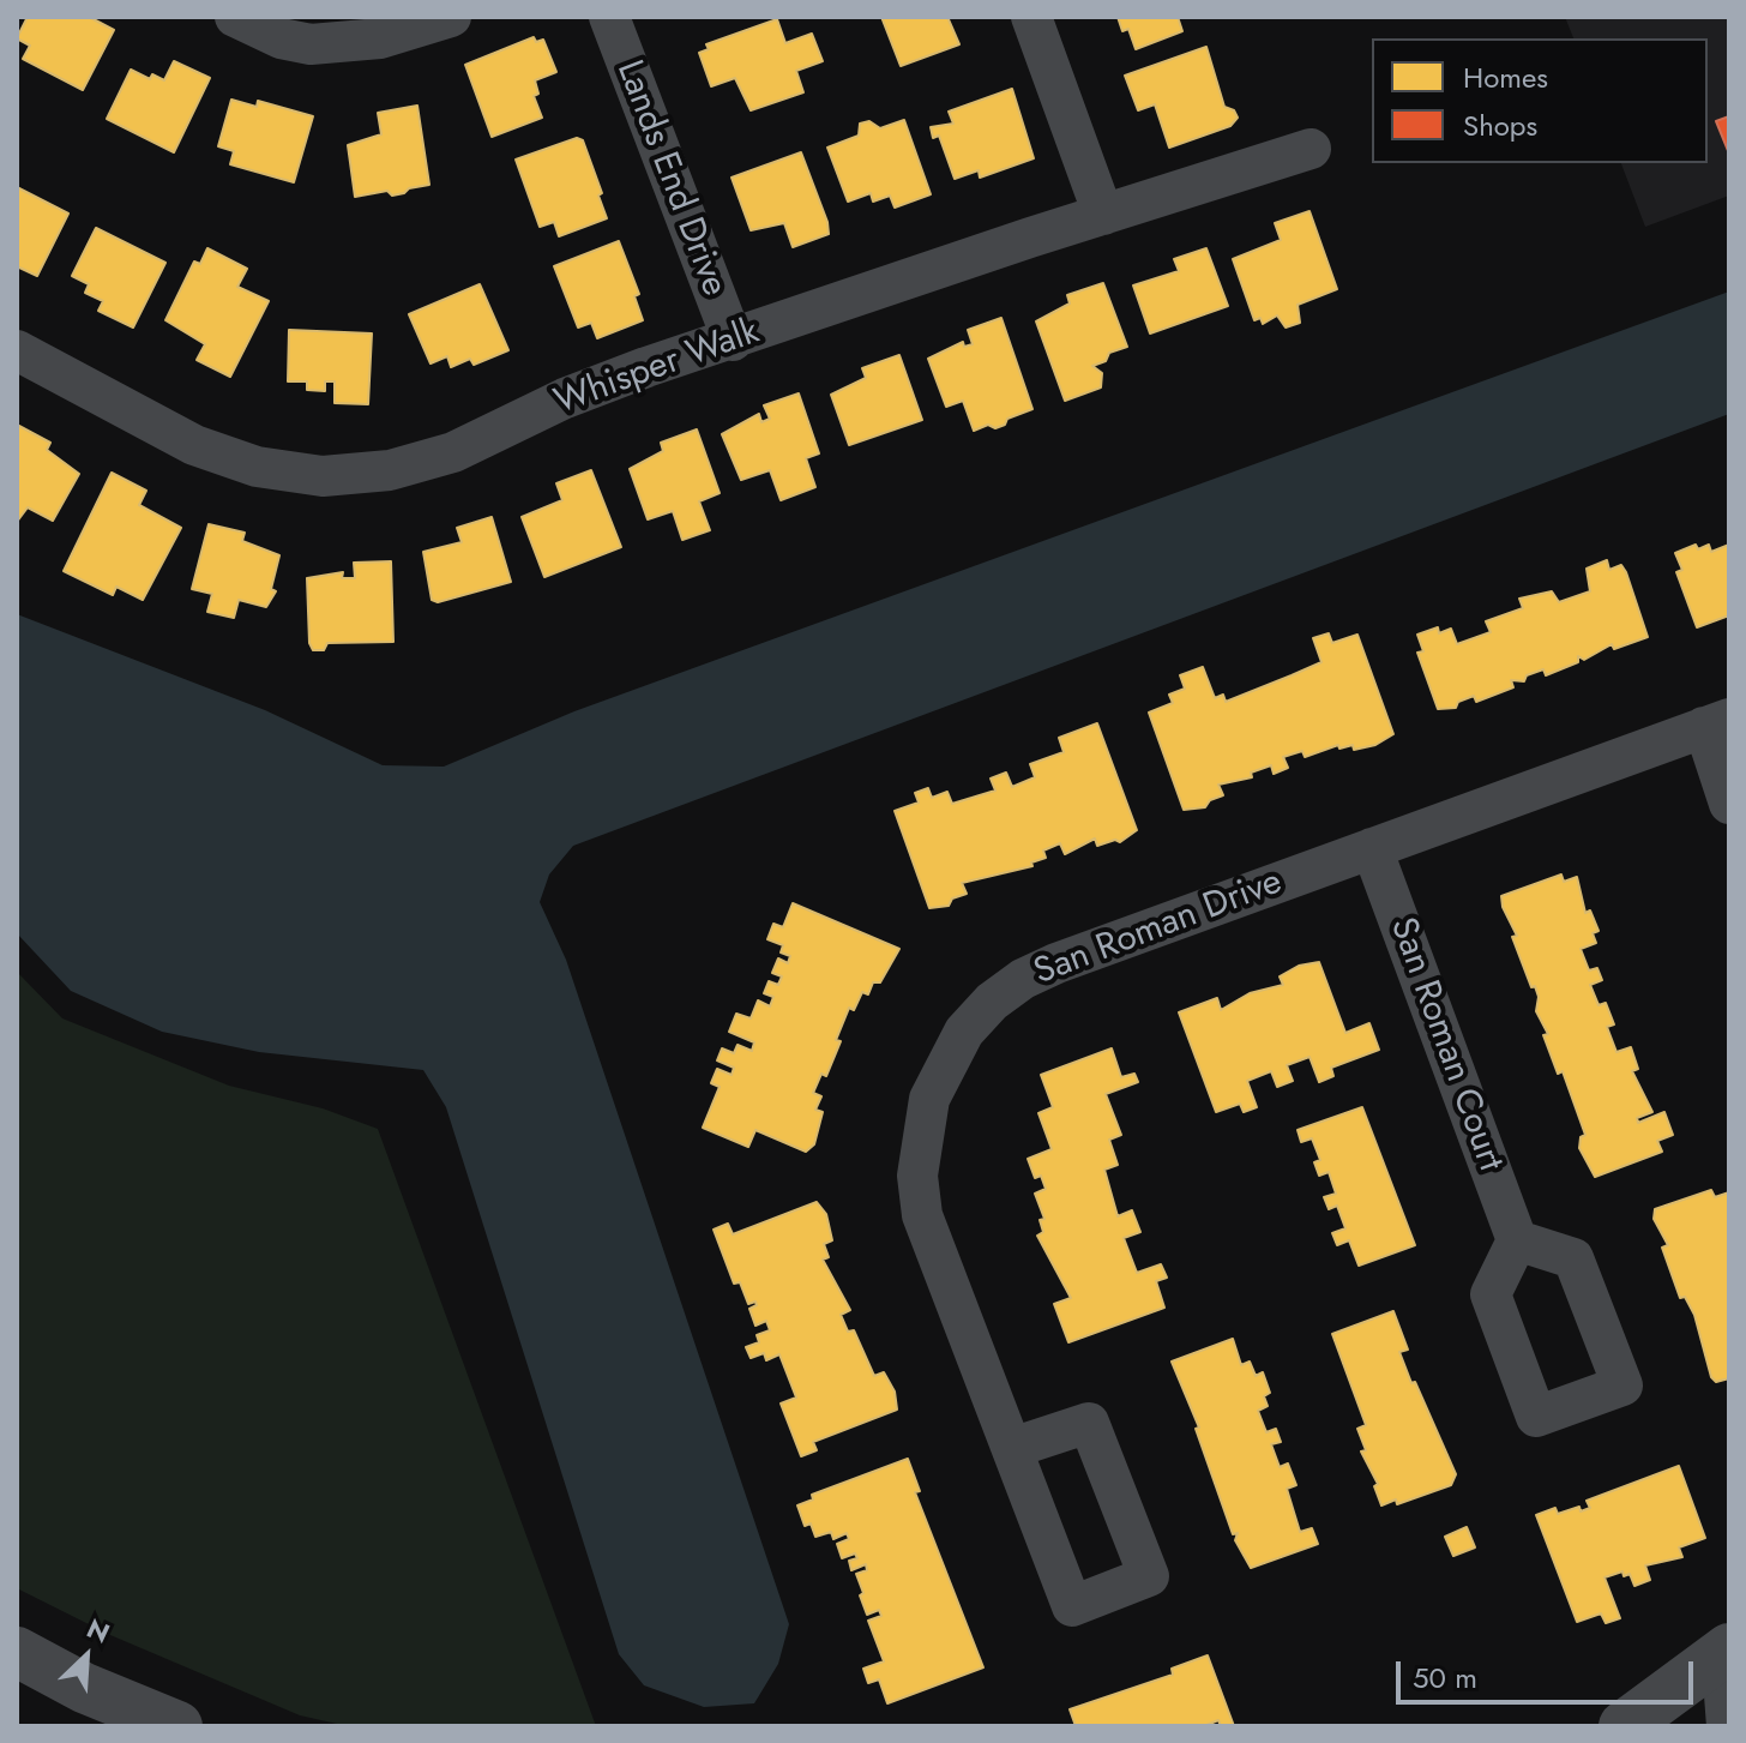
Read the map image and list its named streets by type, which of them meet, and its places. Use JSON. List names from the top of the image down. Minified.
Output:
{"streets":{"street":["Lands End Drive","Whisper Walk","San Roman Drive","San Roman Court"]},"crossings":[["Lands End Drive","Whisper Walk"],["San Roman Drive","San Roman Court"]],"legend":["Homes","Shops"],"scale_bar":"50 m","north":"top right"}
